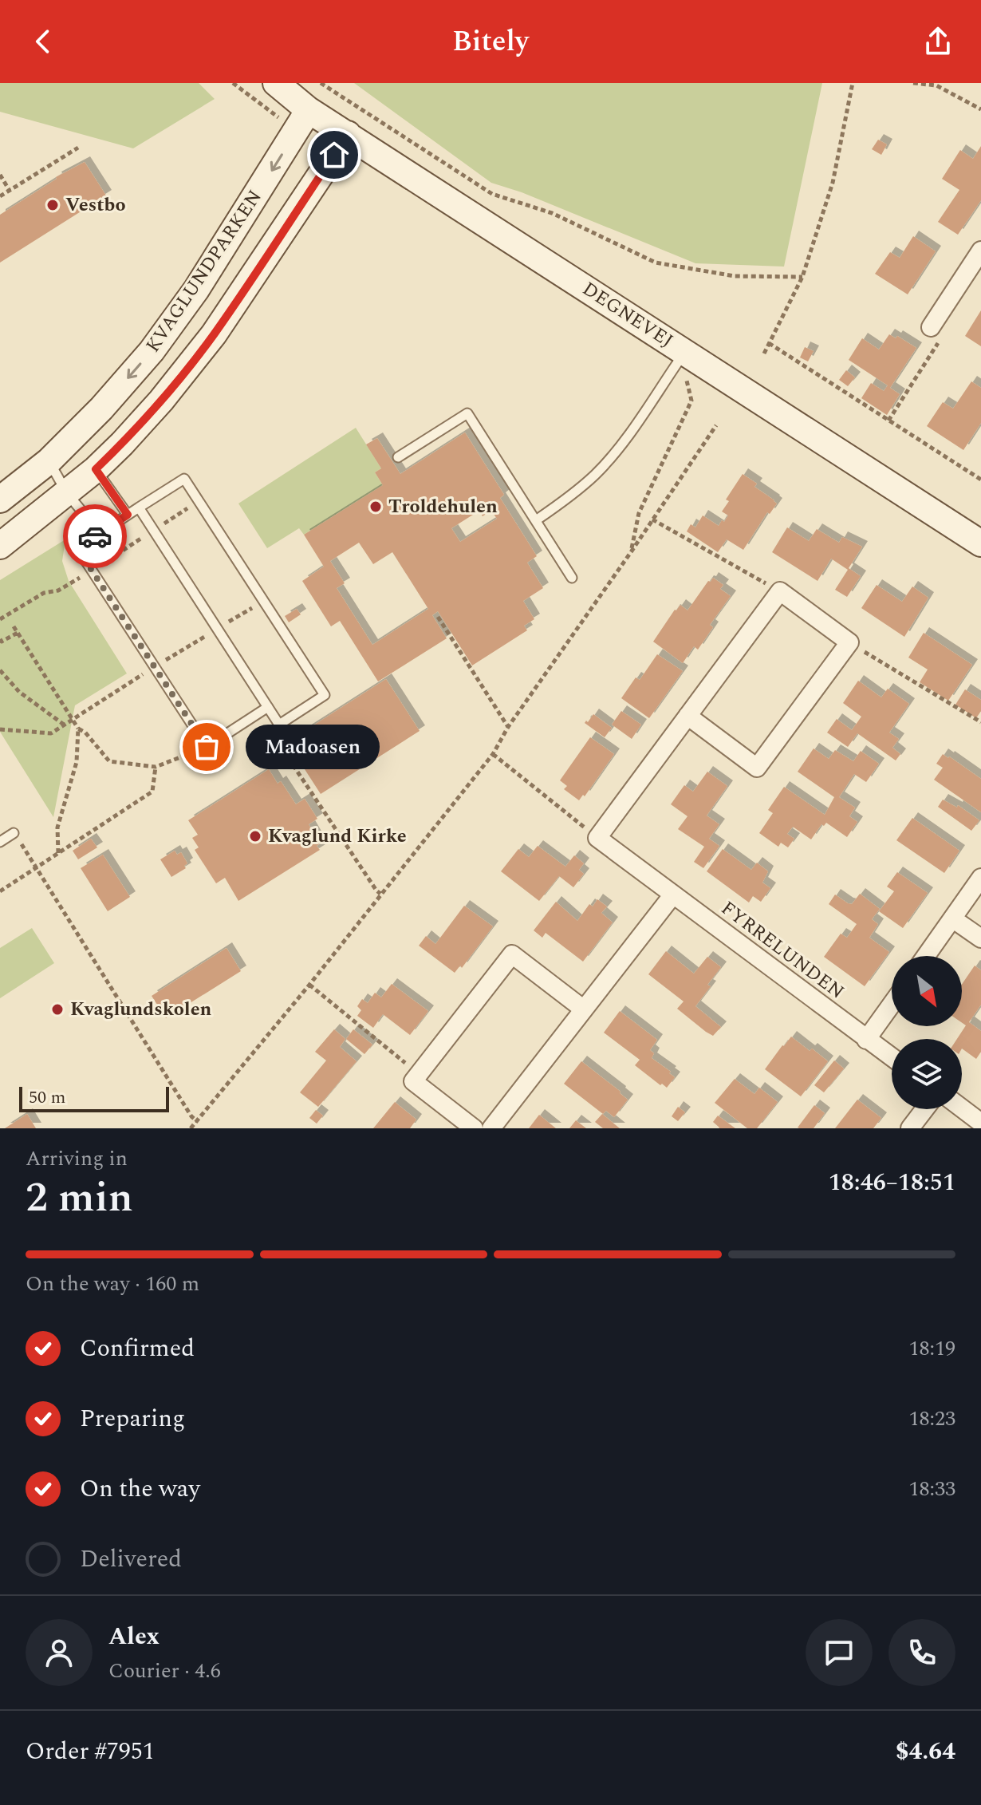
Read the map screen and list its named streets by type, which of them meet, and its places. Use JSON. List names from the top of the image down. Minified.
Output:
{"streets":{"street":["KVAGLUNDPARKEN","DEGNEVEJ","FYRRELUNDEN"]},"crossings":[["KVAGLUNDPARKEN","DEGNEVEJ"]],"places":["Vestbo","Troldehulen","Madoasen","Kvaglund Kirke","Kvaglundskolen"],"scale_bar":"50 m","north":"bottom right","page":{"header":"Bitely","bubble":"Madoasen","scale":"50 m","heading":["2 min","Arriving in","18:46–18:51"],"panel":["Alex","Courier · 4.6","Order #7951","$4.64"],"bar":"On the way · 160 m","list":[["Confirmed","18:19"],["Preparing","18:23"],["On the way","18:33"],"Delivered"]}}
